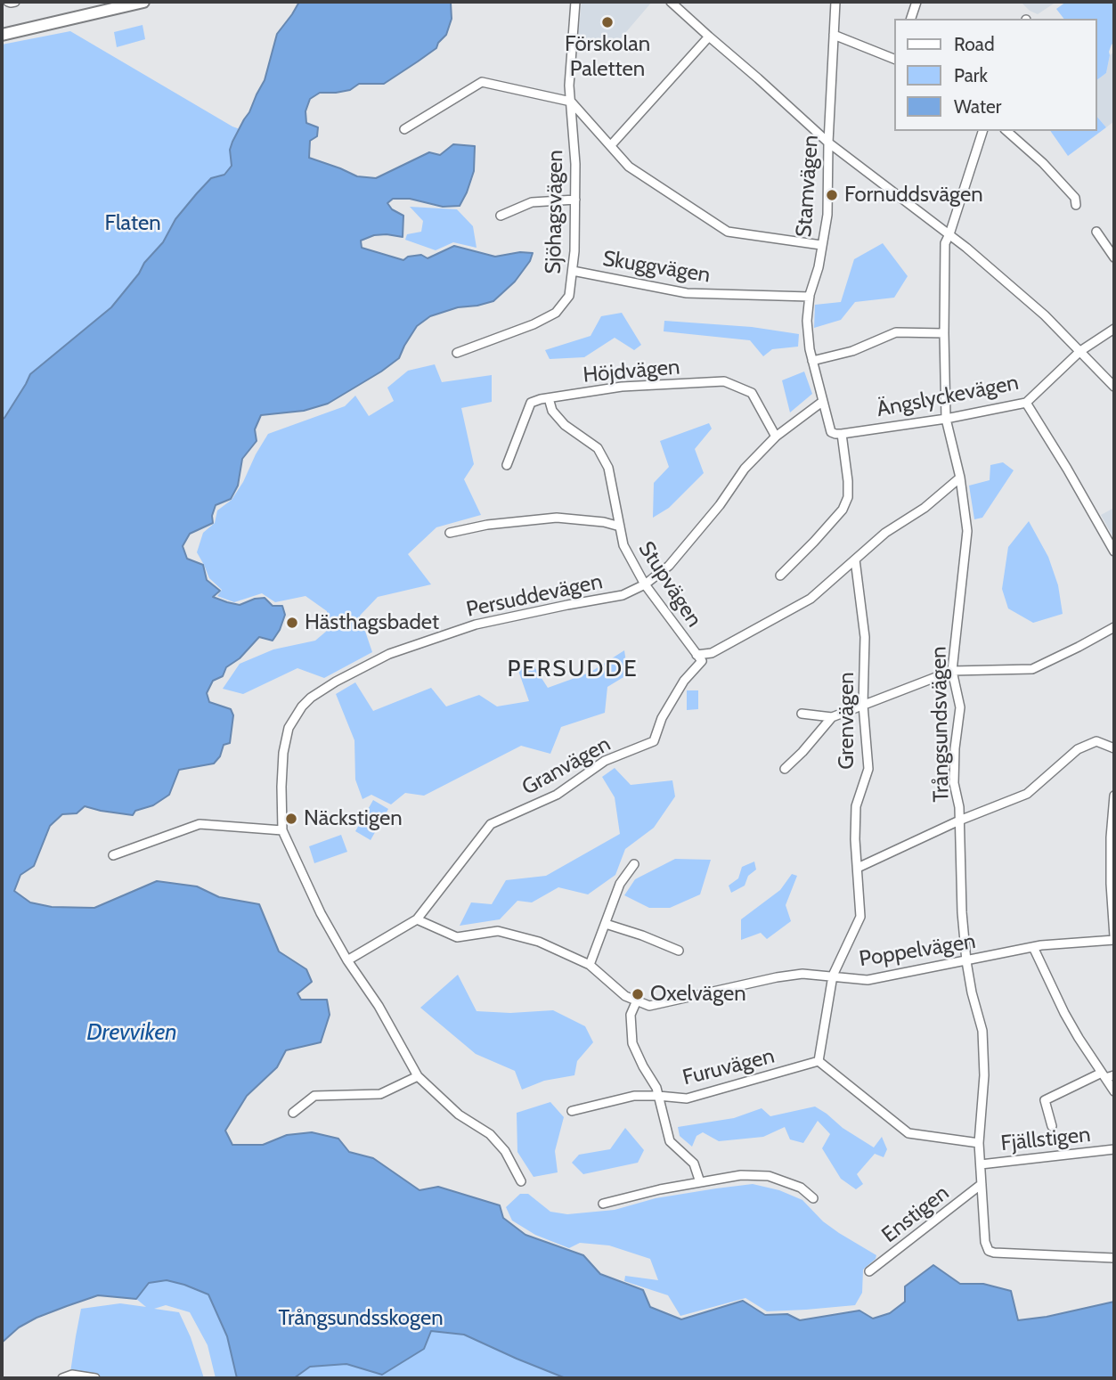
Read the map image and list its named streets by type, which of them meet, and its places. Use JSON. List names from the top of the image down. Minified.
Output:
{"streets":{"street":["Stamvägen","Sjöhagsvägen","Skuggvägen","Höjdvägen","Ängslyckevägen","Stupvägen","Persuddevägen","Grenvägen","Trångsundsvägen","Granvägen","Poppelvägen","Furuvägen","Fjällstigen","Enstigen"]},"crossings":[["Stamvägen","Skuggvägen"],["Stamvägen","Ängslyckevägen"],["Stamvägen","Persuddevägen"],["Sjöhagsvägen","Skuggvägen"],["Höjdvägen","Stupvägen"],["Höjdvägen","Persuddevägen"],["Ängslyckevägen","Trångsundsvägen"],["Stupvägen","Persuddevägen"],["Stupvägen","Granvägen"],["Persuddevägen","Granvägen"],["Grenvägen","Poppelvägen"],["Grenvägen","Furuvägen"],["Trångsundsvägen","Poppelvägen"],["Trångsundsvägen","Fjällstigen"],["Trångsundsvägen","Enstigen"]],"districts":["PERSUDDE"],"water":["Drevviken"],"parks":["Flaten","Trångsundsskogen"],"places":["Förskolan Paletten","Fornuddsvägen","Hästhagsbadet","Näckstigen","Oxelvägen"],"legend":["Road","Park","Water"]}
